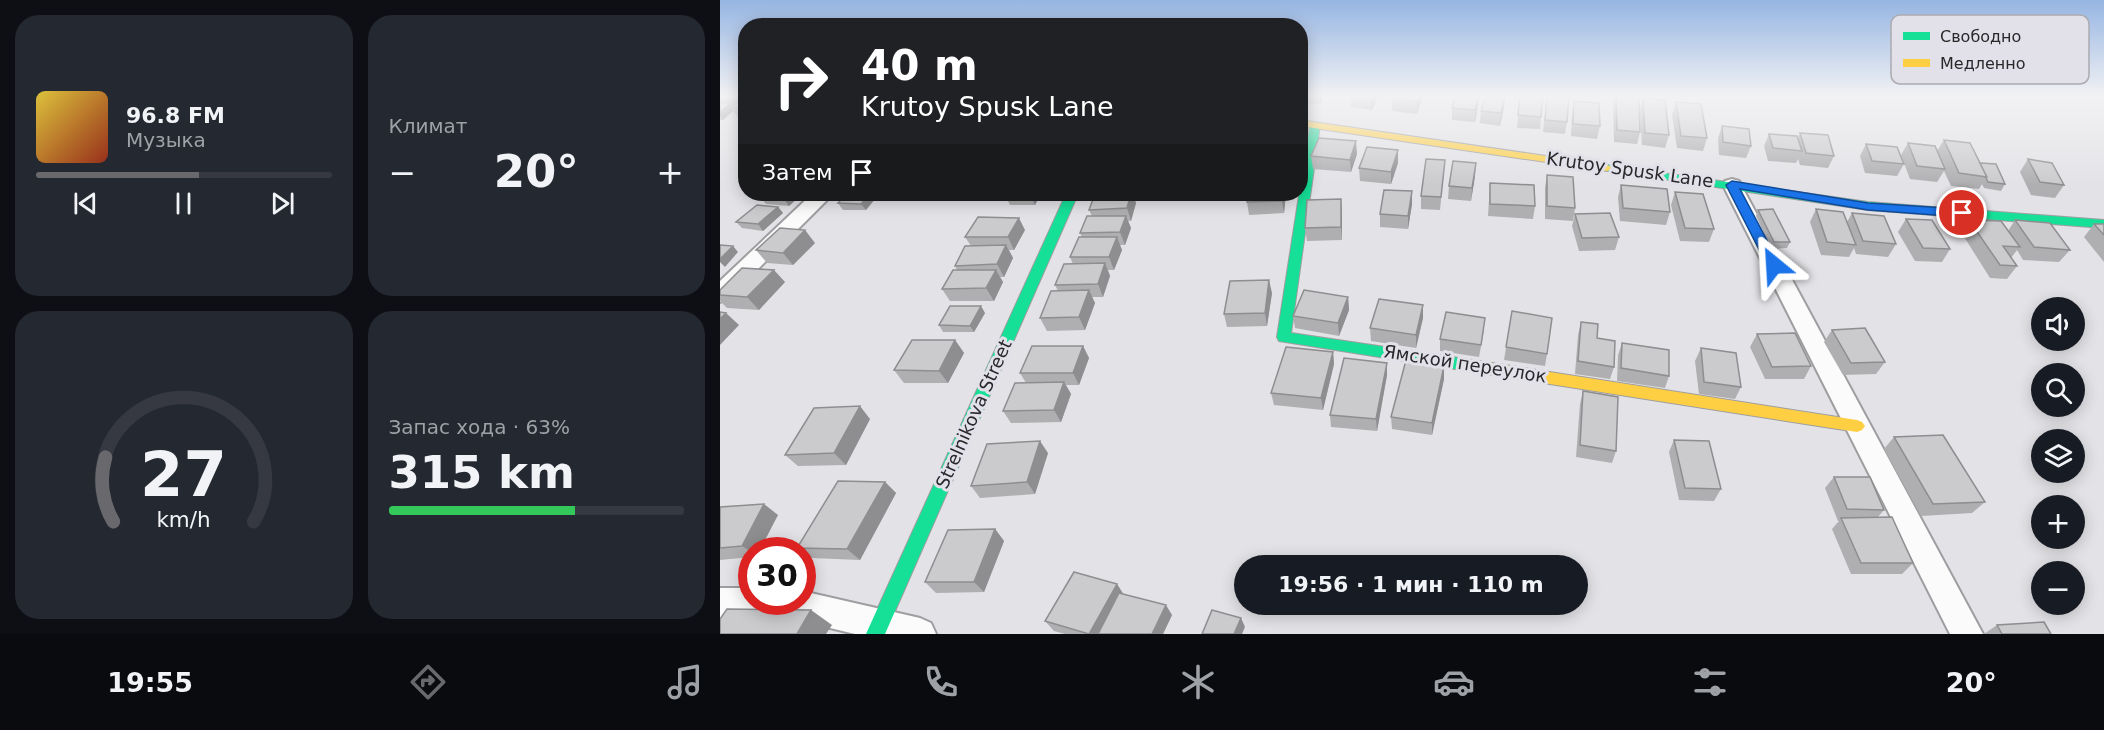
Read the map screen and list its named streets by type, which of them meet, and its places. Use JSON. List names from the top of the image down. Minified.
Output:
{"streets":{"street":["Krutoy Spusk Lane","Ямской переулок","Strelnikova Street"]},"legend":["Свободно","Медленно"],"page":{"tile":["Климат",["Запас хода · 63%","315 km"]],"turn":["40 m","Krutoy Spusk Lane"],"song":["96.8 FM","Музыка"],"then":"Затем","heat":["−","20°","+"],"map_buttons":["+","−"],"limit":"30","trip":"19:56 · 1 мин · 110 m","tabs":["19:55","20°"],"gauge":["27","km/h"]}}
